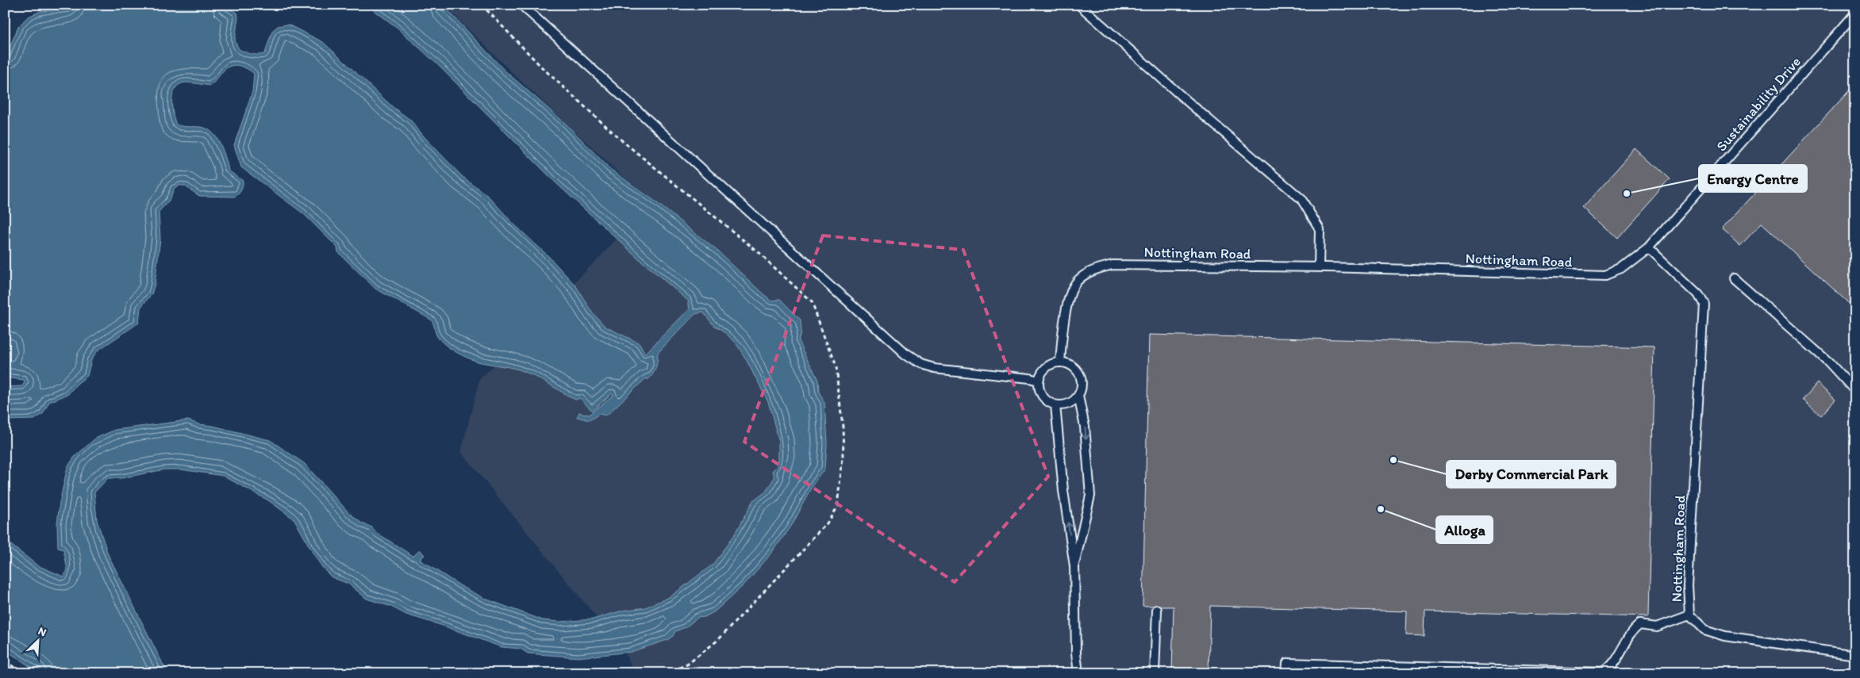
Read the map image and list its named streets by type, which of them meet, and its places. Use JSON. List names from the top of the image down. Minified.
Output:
{"streets":{"lane":["Sustainability Drive","Nottingham Road"]},"crossings":[["Sustainability Drive","Nottingham Road"]],"places":["Energy Centre","Derby Commercial Park","Alloga"],"north":"top right"}
